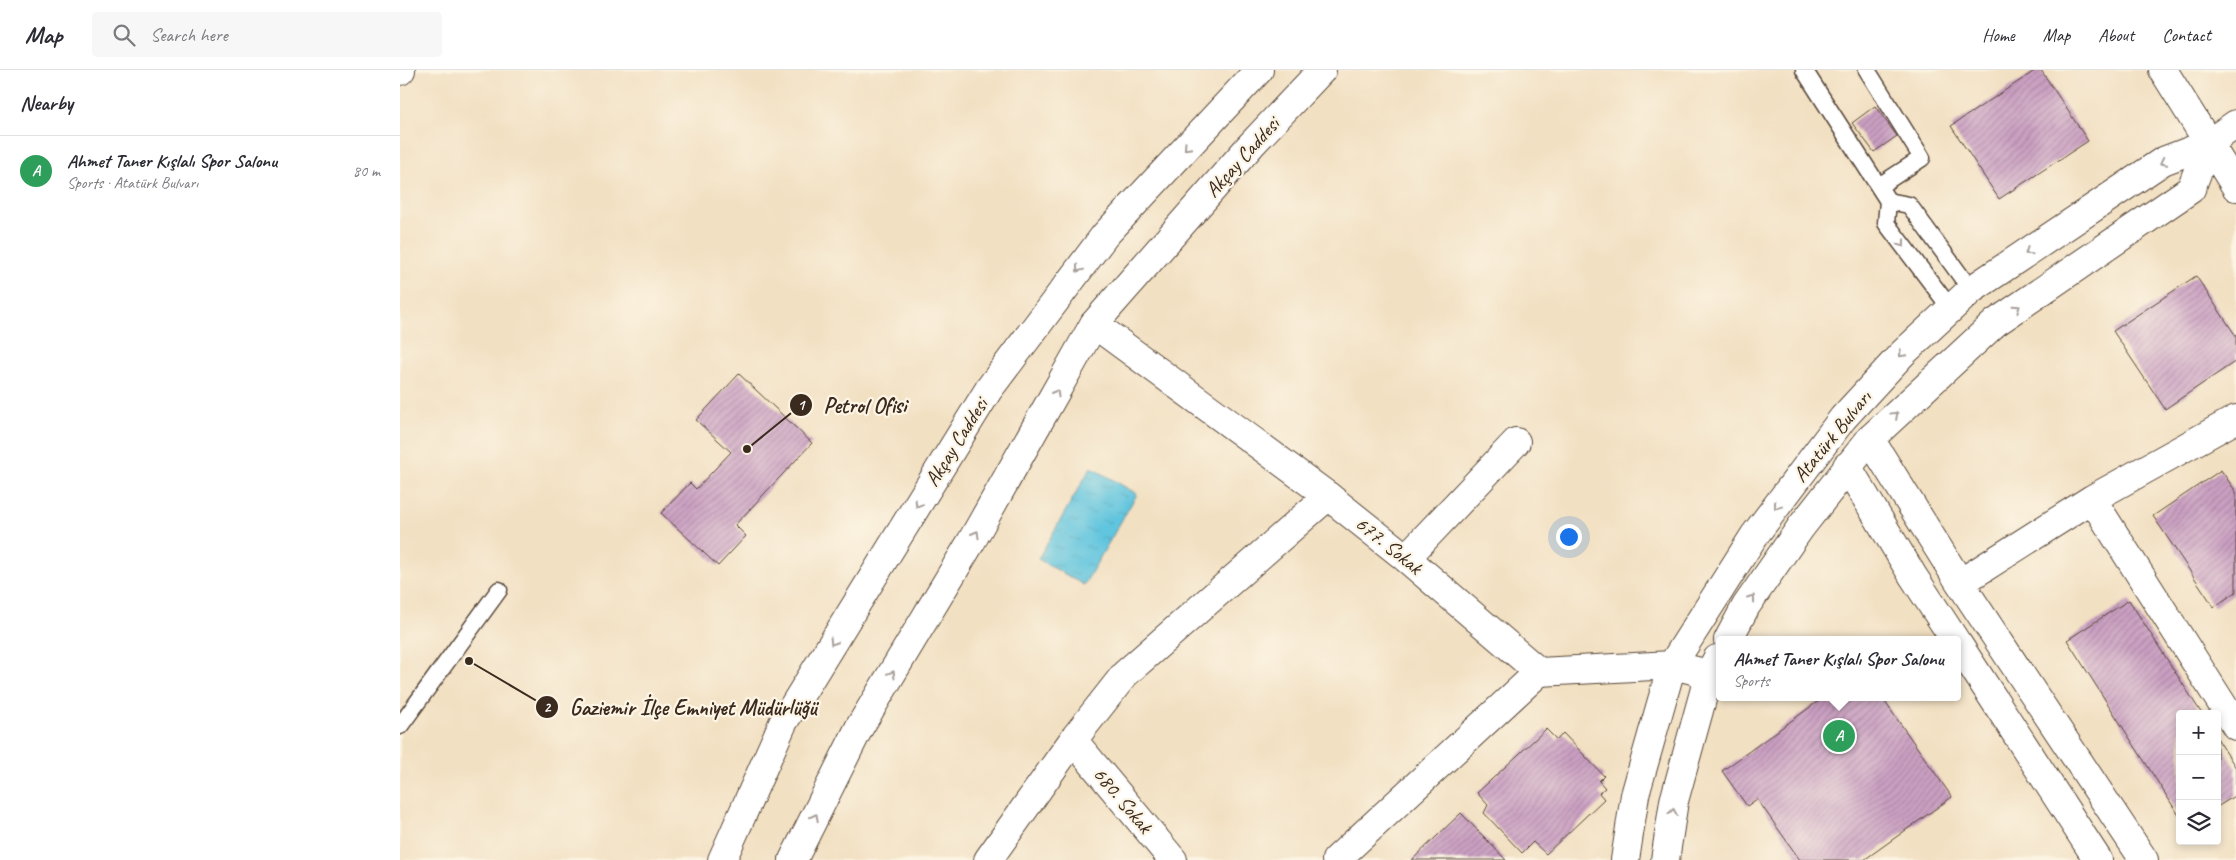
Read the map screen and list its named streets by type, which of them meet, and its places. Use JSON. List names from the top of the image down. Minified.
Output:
{"streets":{"main road":["Akçay Caddesi","Atatürk Bulvarı","677. Sokak","680. Sokak"]},"crossings":[["Akçay Caddesi","677. Sokak"]],"places":["Petrol Ofisi","Gaziemir İlçe Emniyet Müdürlüğü"],"page":{"header":"Map","search":"Search here","nav":["Home","Map","About","Contact"],"heading":"Nearby","list":[{"mark":"A","name":"Ahmet Taner Kışlalı Spor Salonu","note":"Sports · Atatürk Bulvarı","value":"80 m"}],"popup":["Ahmet Taner Kışlalı Spor Salonu","Sports"],"map_buttons":["+","−"],"pins":"A"}}
